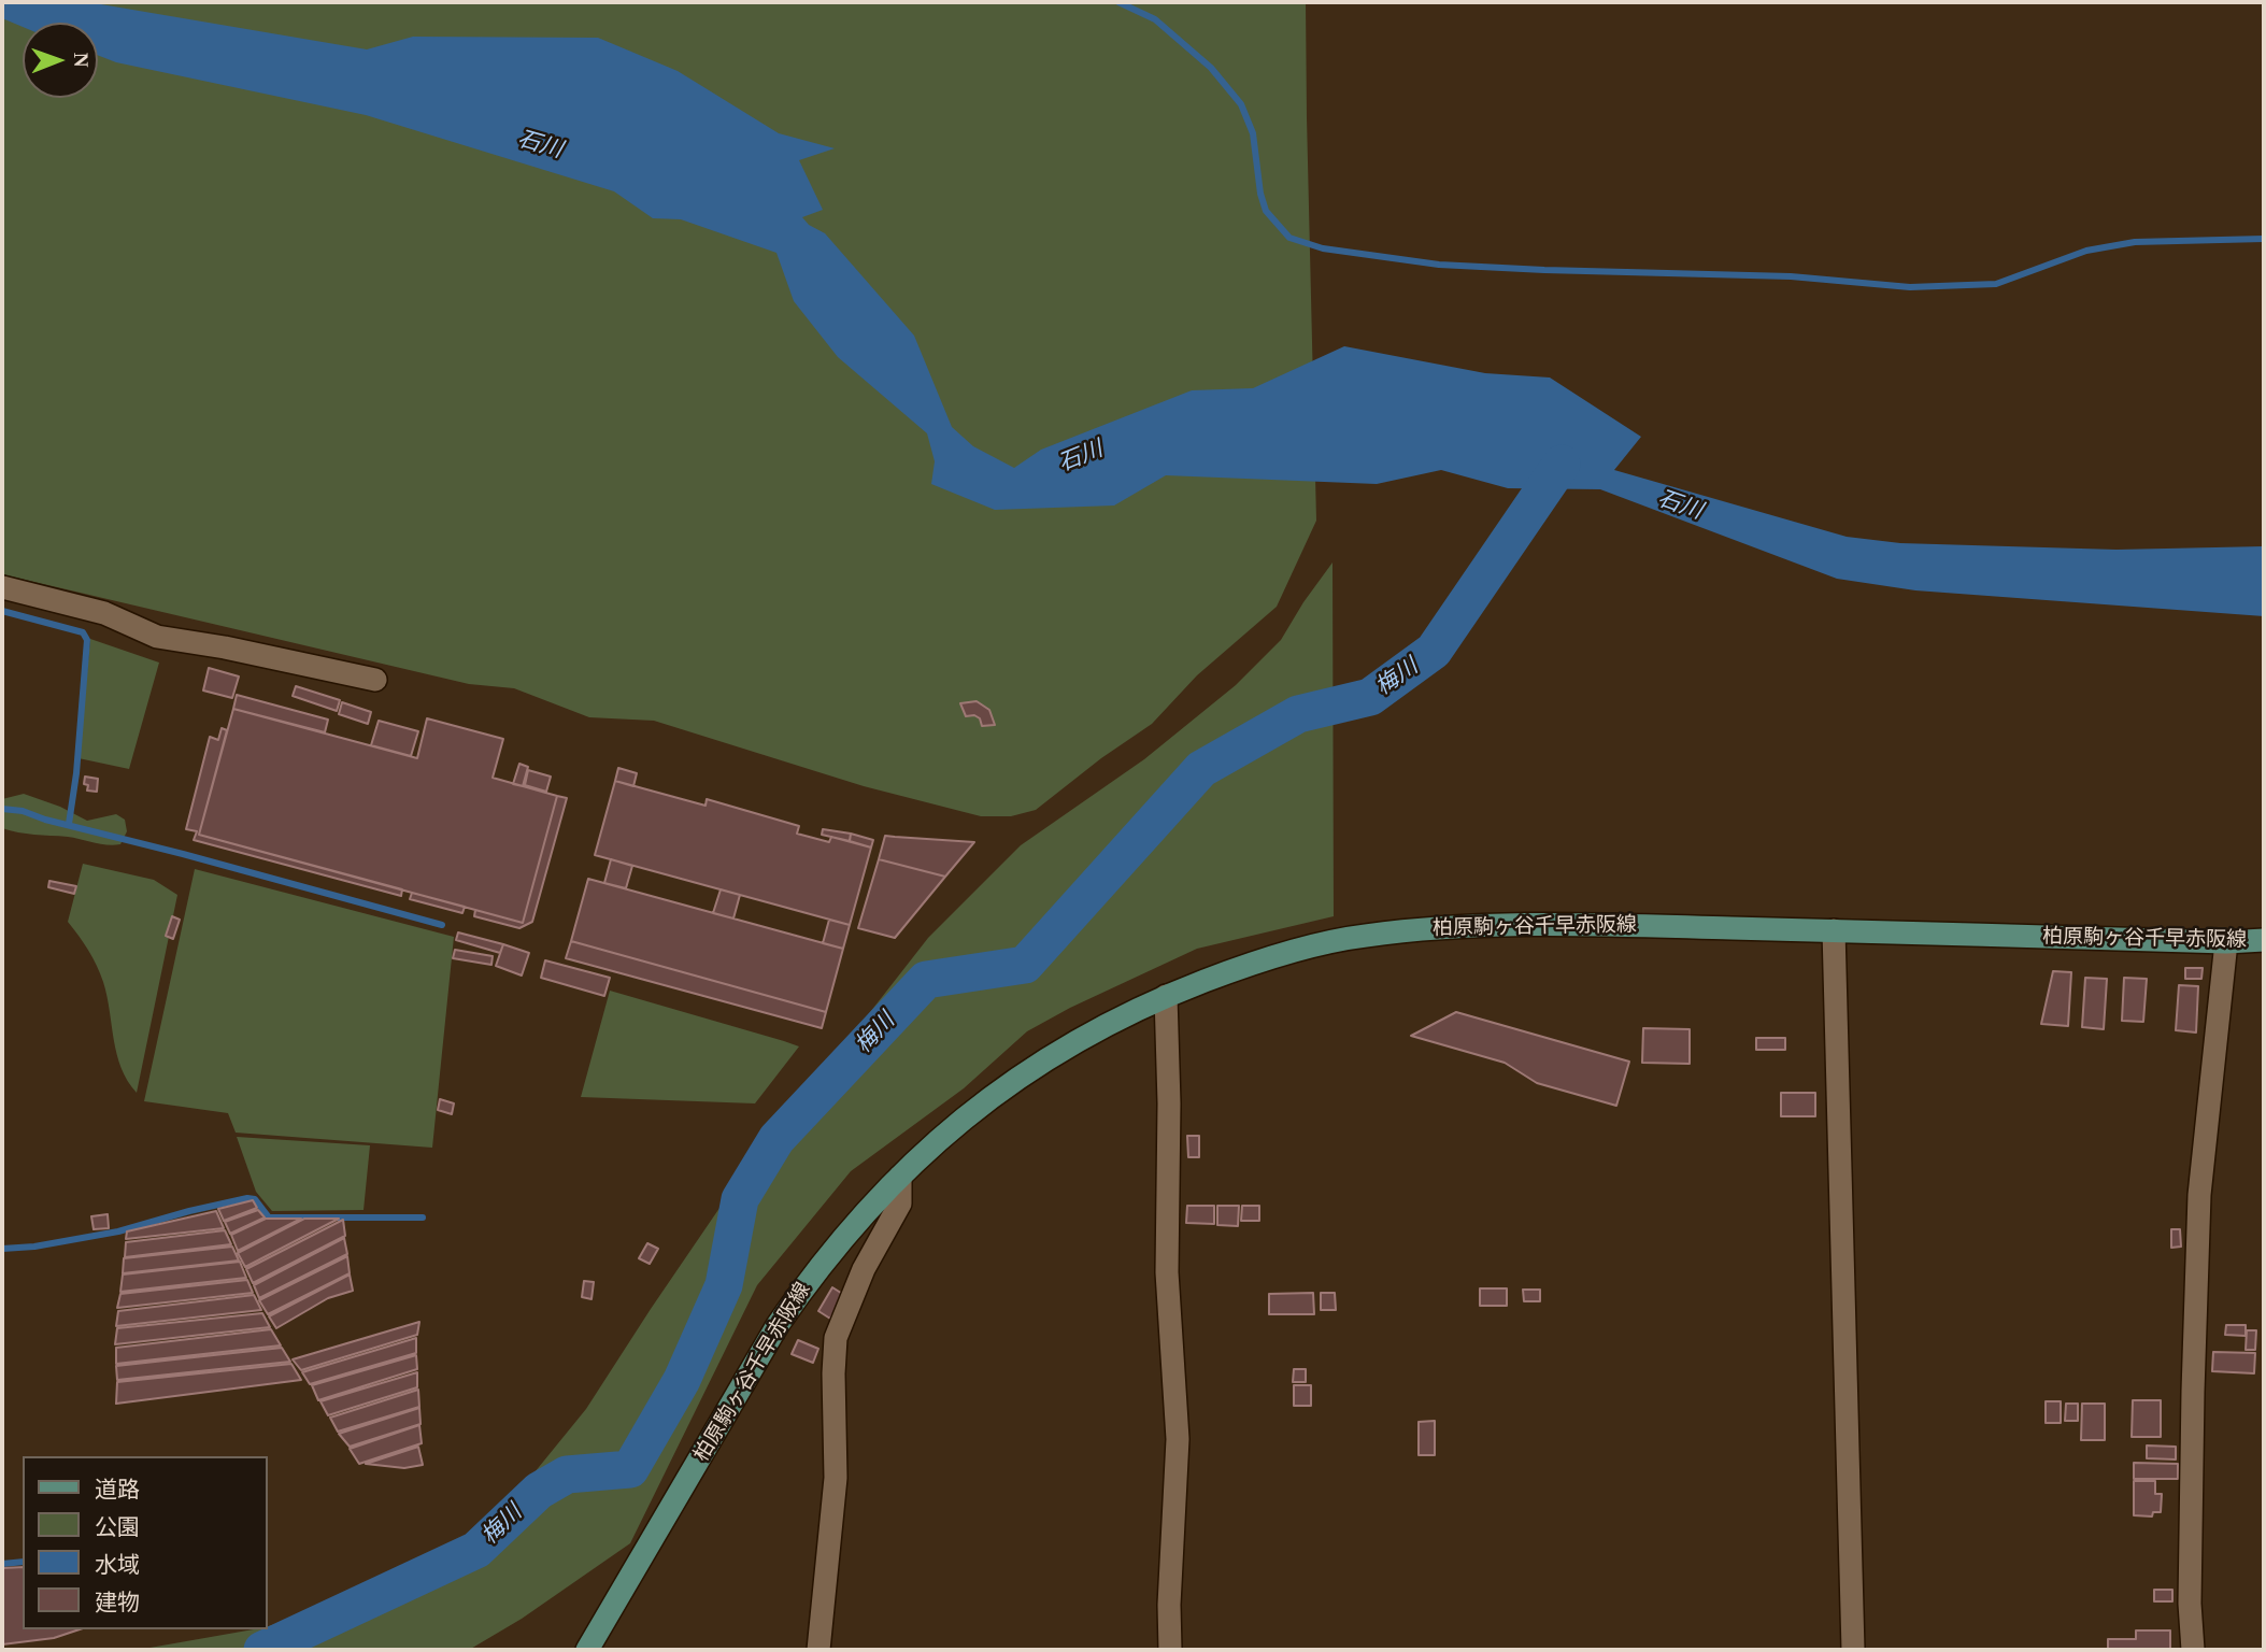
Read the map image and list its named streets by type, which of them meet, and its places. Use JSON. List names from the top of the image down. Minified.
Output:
{"streets":{"main road":["柏原駒ヶ谷千早赤阪線"]},"water":["石川","梅川"],"legend":["道路","公園","水域","建物"],"north":"right"}
